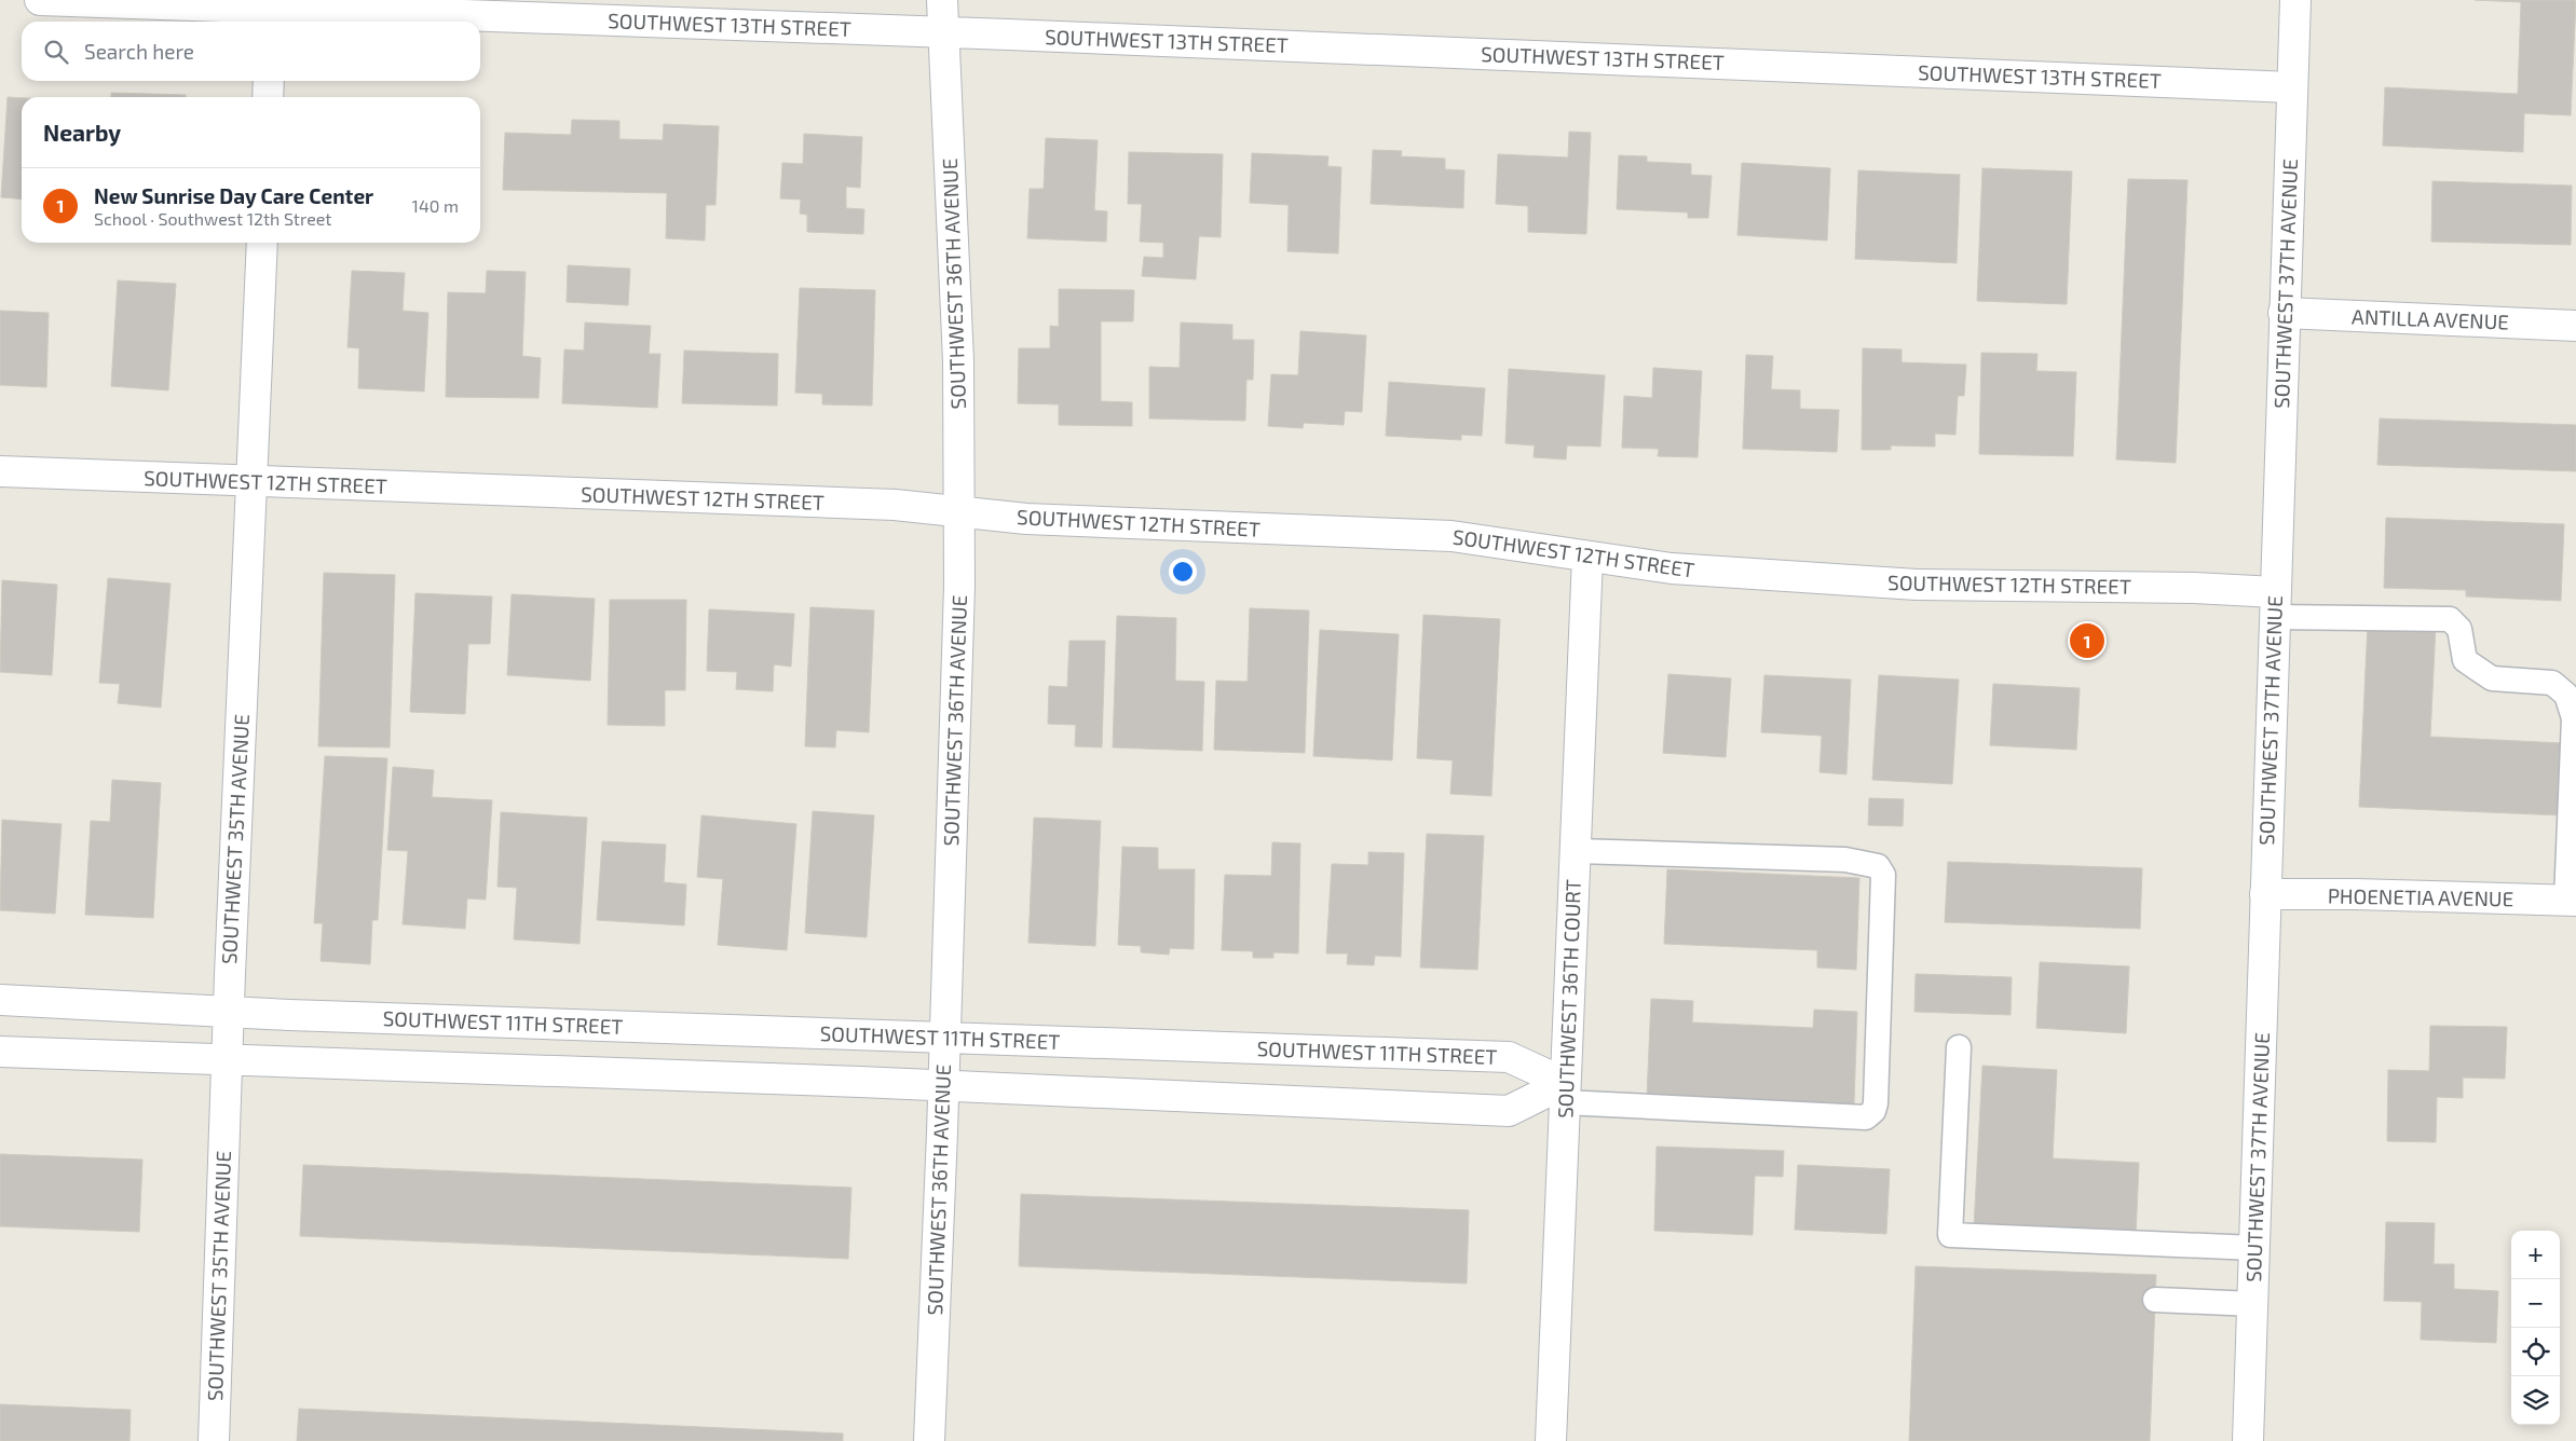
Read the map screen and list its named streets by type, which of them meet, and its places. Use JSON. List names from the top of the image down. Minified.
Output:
{"streets":{"street":["SOUTHWEST 13TH STREET","SOUTHWEST 36TH AVENUE","SOUTHWEST 37TH AVENUE","ANTILLA AVENUE","SOUTHWEST 12TH STREET","SOUTHWEST 35TH AVENUE","PHOENETIA AVENUE","SOUTHWEST 36TH COURT","SOUTHWEST 11TH STREET"]},"crossings":[["SOUTHWEST 13TH STREET","SOUTHWEST 36TH AVENUE"],["SOUTHWEST 13TH STREET","SOUTHWEST 37TH AVENUE"],["SOUTHWEST 36TH AVENUE","SOUTHWEST 12TH STREET"],["SOUTHWEST 36TH AVENUE","SOUTHWEST 11TH STREET"],["SOUTHWEST 37TH AVENUE","ANTILLA AVENUE"],["SOUTHWEST 37TH AVENUE","SOUTHWEST 12TH STREET"],["SOUTHWEST 37TH AVENUE","PHOENETIA AVENUE"],["SOUTHWEST 12TH STREET","SOUTHWEST 35TH AVENUE"],["SOUTHWEST 12TH STREET","SOUTHWEST 36TH COURT"],["SOUTHWEST 35TH AVENUE","SOUTHWEST 11TH STREET"],["SOUTHWEST 36TH COURT","SOUTHWEST 11TH STREET"]],"page":{"search":"Search here","heading":"Nearby","list":[{"mark":"1","name":"New Sunrise Day Care Center","note":"School · Southwest 12th Street","value":"140 m"}],"pins":"1","map_buttons":["+","−"]}}
